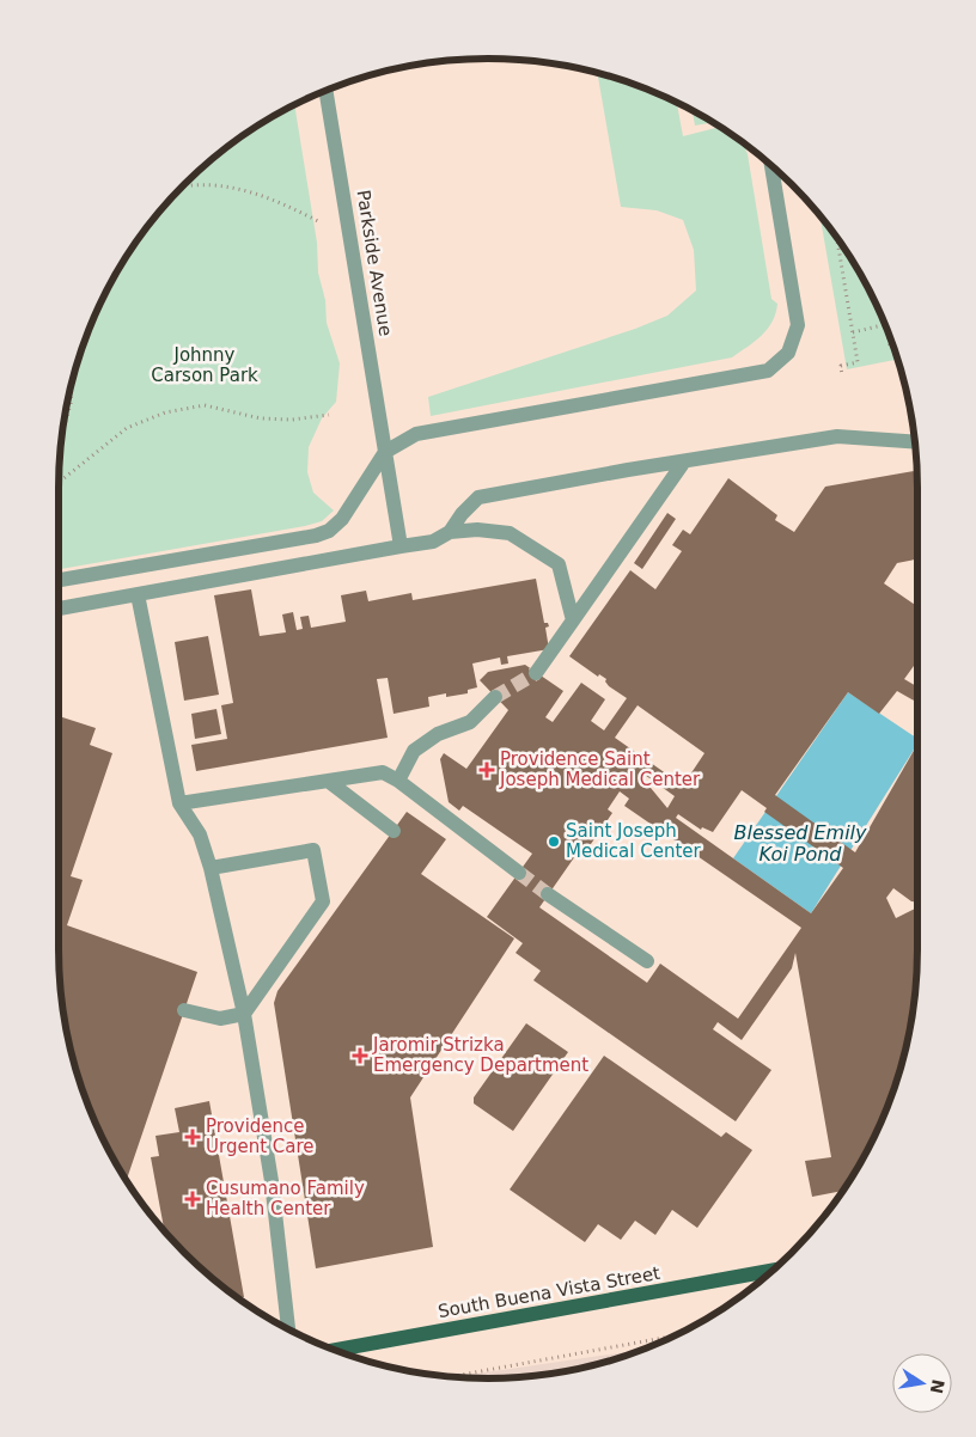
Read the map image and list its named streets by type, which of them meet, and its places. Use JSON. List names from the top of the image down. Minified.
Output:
{"streets":{"main road":["South Buena Vista Street"],"street":["Parkside Avenue"]},"water":["Blessed Emily Koi Pond"],"parks":["Johnny Carson Park"],"places":{"health":["Providence Saint Joseph Medical Center","Jaromir Strizka Emergency Department","Providence Urgent Care","Cusumano Family Health Center"],"other":["Saint Joseph Medical Center"]},"north":"right"}
